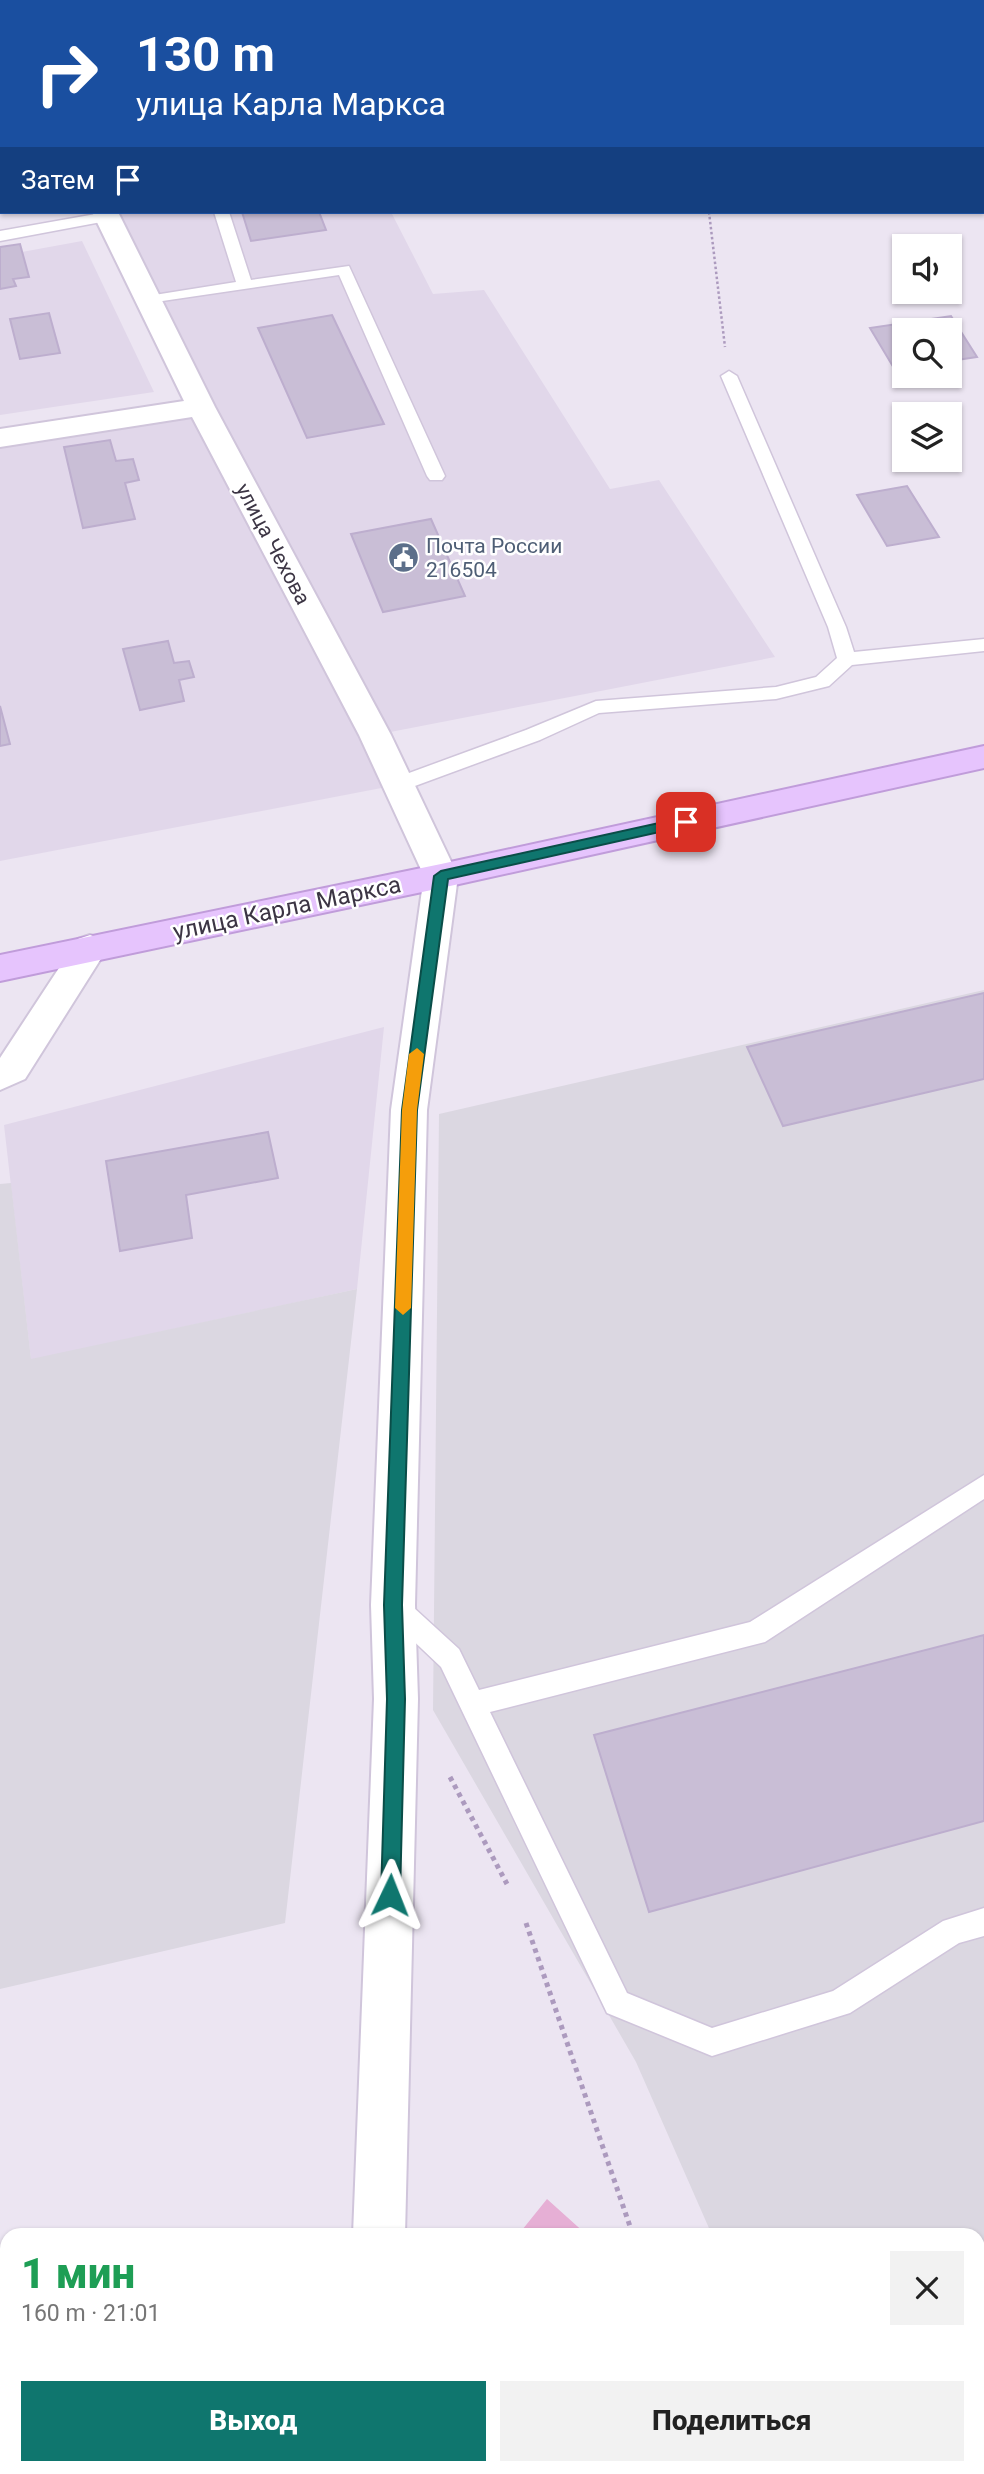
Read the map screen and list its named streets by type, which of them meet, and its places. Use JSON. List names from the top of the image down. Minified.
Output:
{"streets":{"main road":["улица Карла Маркса"],"street":["улица Чехова"]},"crossings":[["улица Чехова","улица Карла Маркса"]],"places":{"public building":["Почта России 216504"]},"page":{"turn":["130 m","улица Карла Маркса"],"then":"Затем","heading":["1 мин","160 m · 21:01"],"buttons":["Выход","Поделиться"]}}
